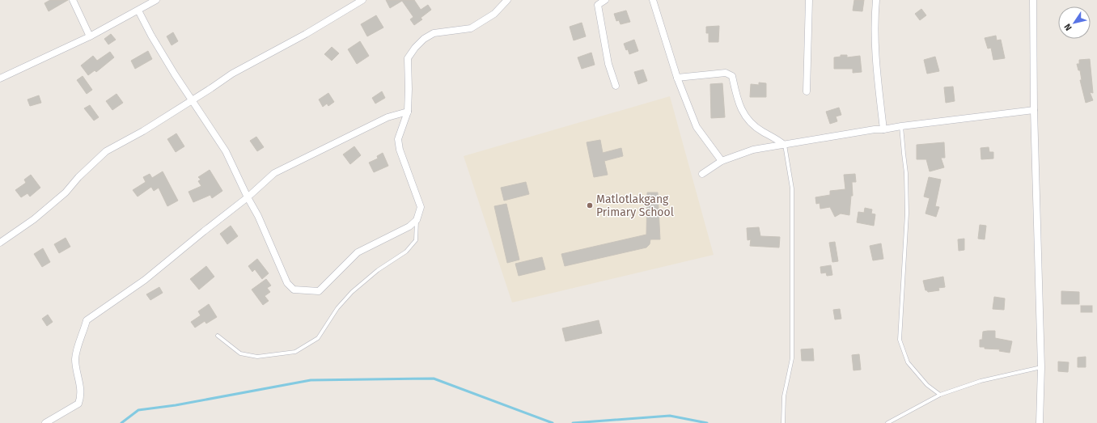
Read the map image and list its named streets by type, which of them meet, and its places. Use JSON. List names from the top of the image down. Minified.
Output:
{"places":["Matlotlakgang Primary School"],"north":"bottom left"}
